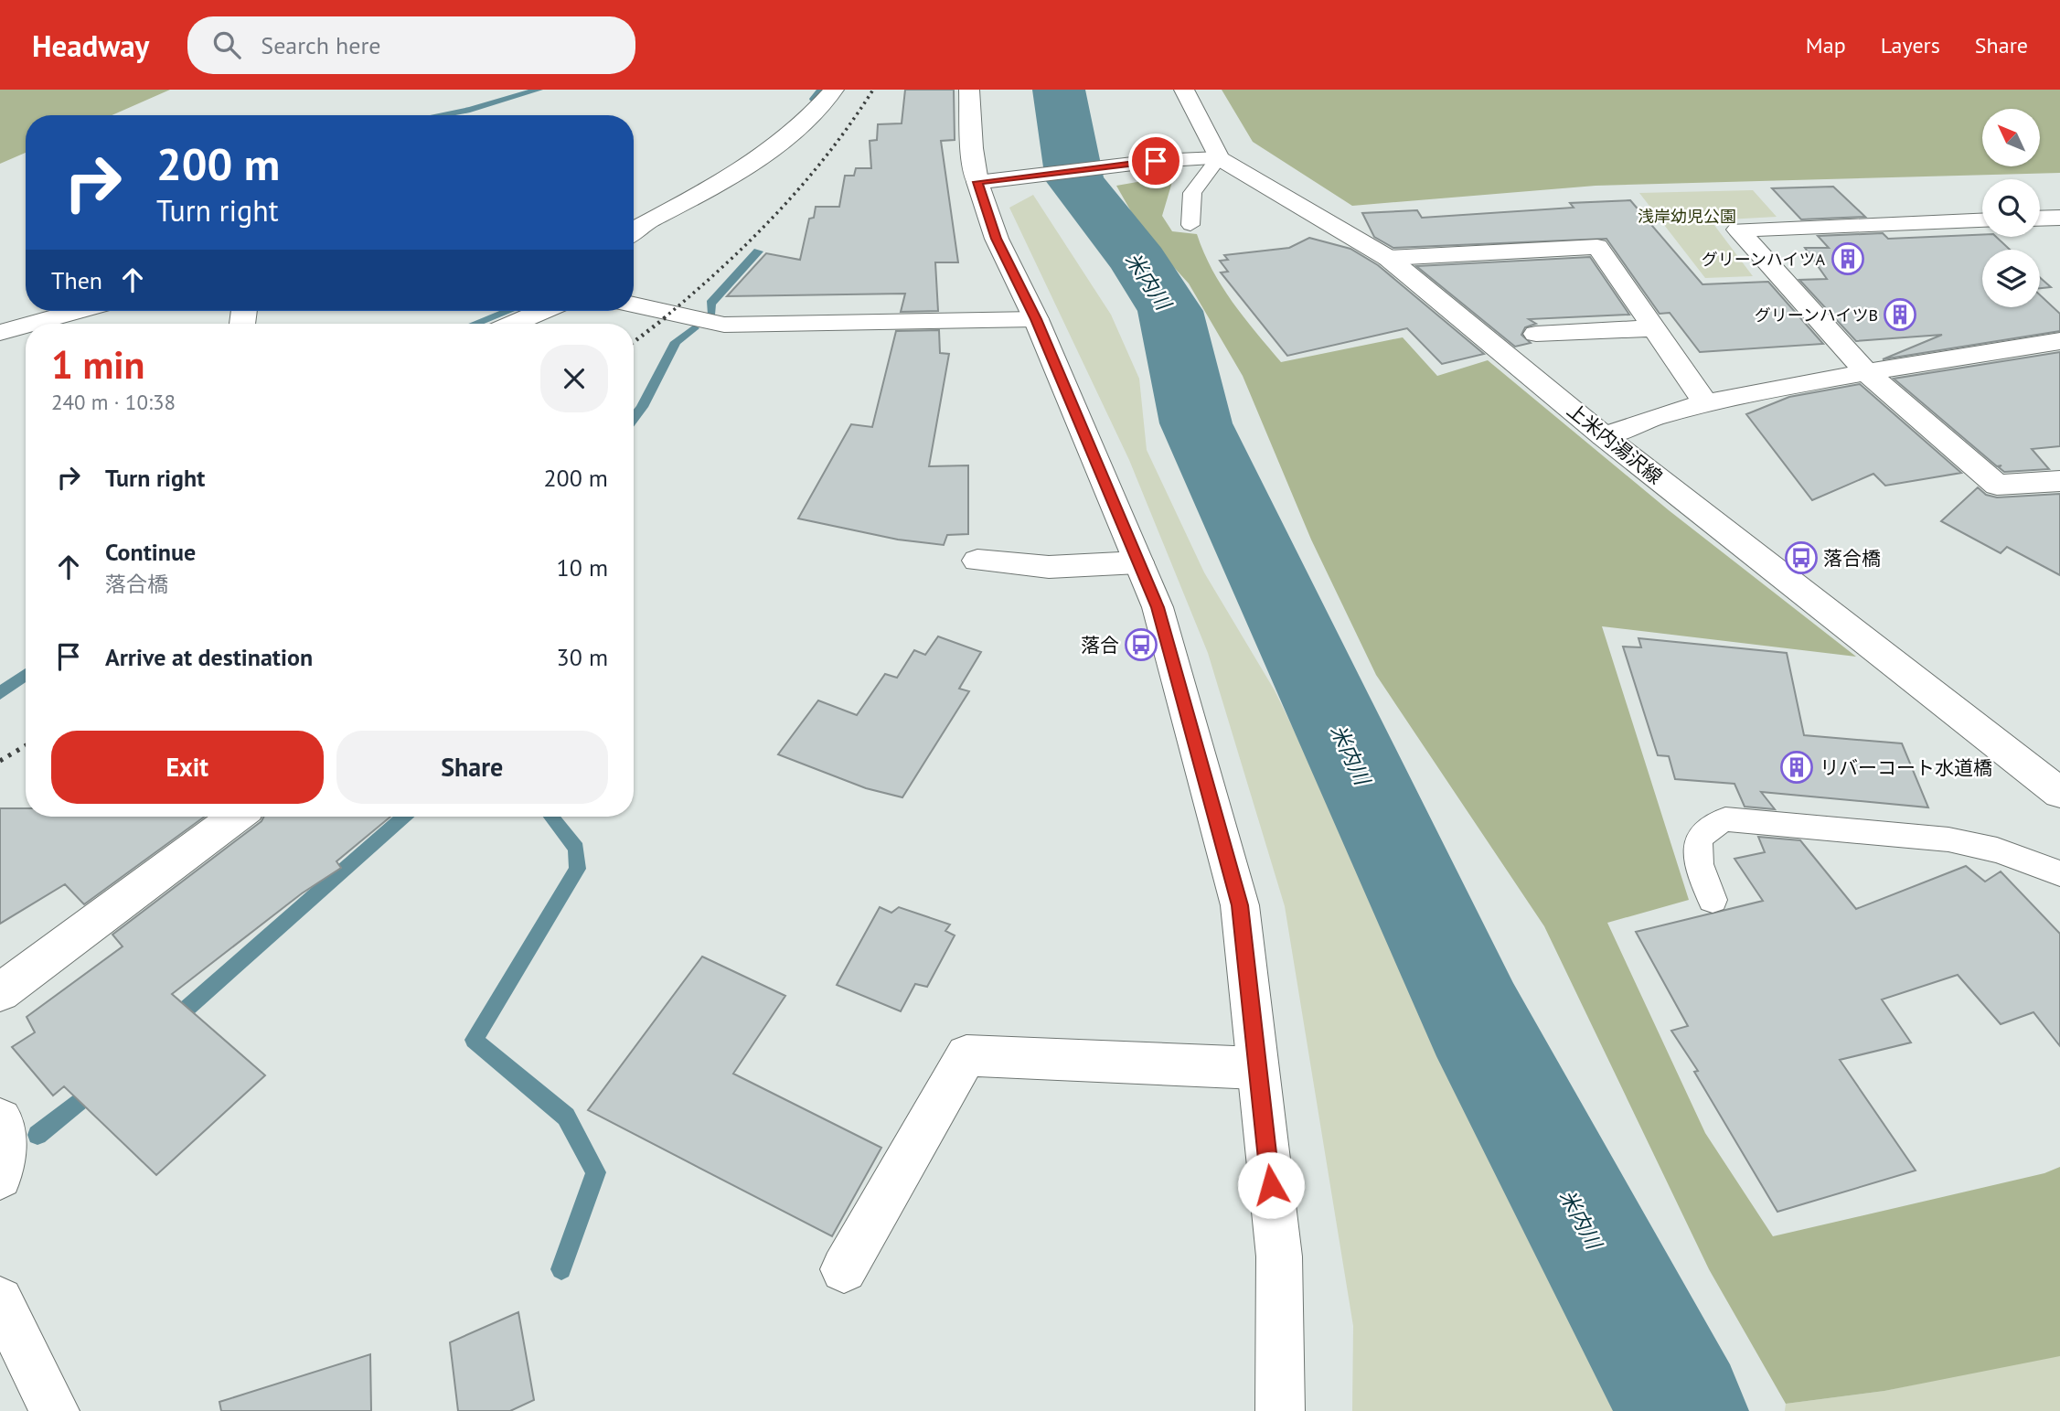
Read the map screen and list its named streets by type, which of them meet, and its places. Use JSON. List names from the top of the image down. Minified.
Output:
{"streets":{"street":["上米内湯沢線"]},"water":["米内川"],"parks":["浅岸幼児公園"],"places":{"building":["グリーンハイツA","グリーンハイツB","リバーコート水道橋"],"bus stop":["落合橋","落合"]},"north":"top left","page":{"header":"Headway","search":"Search here","nav":["Map","Layers","Share"],"turn":["200 m","Turn right"],"then":"Then","heading":["1 min","240 m · 10:38"],"list":[{"name":"Turn right","value":"200 m"},{"name":"Continue","note":"落合橋","value":"10 m"},{"name":"Arrive at destination","value":"30 m"}],"buttons":["Exit","Share"]}}
